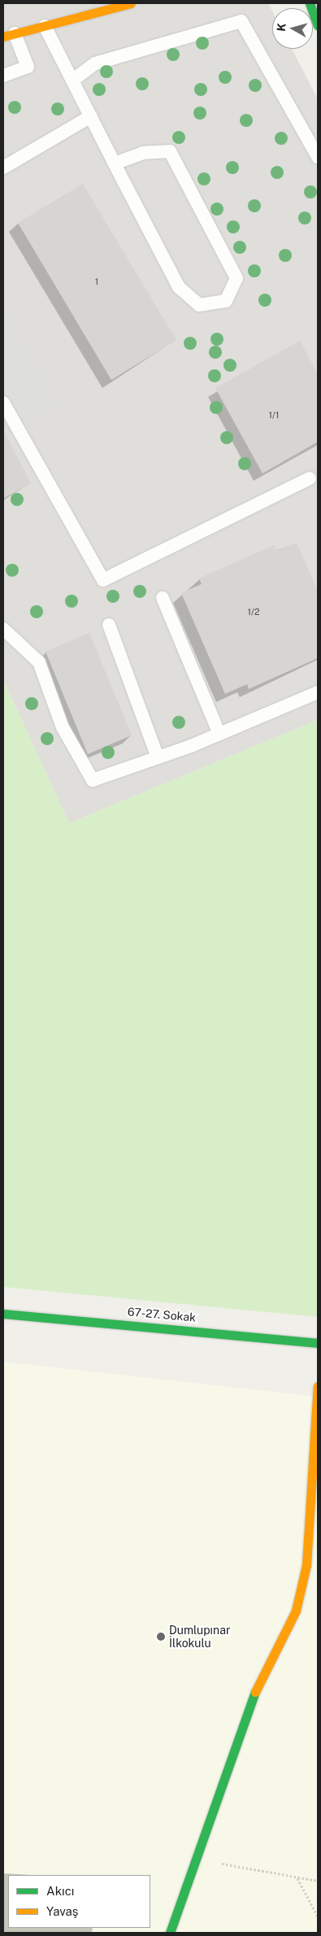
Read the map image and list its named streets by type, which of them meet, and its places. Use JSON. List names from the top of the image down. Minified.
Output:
{"streets":{"street":["67-27. Sokak"]},"places":["Dumlupınar İlkokulu"],"house_numbers":["1","1/1","1/2"],"legend":["Akıcı","Yavaş"],"north":"left"}
